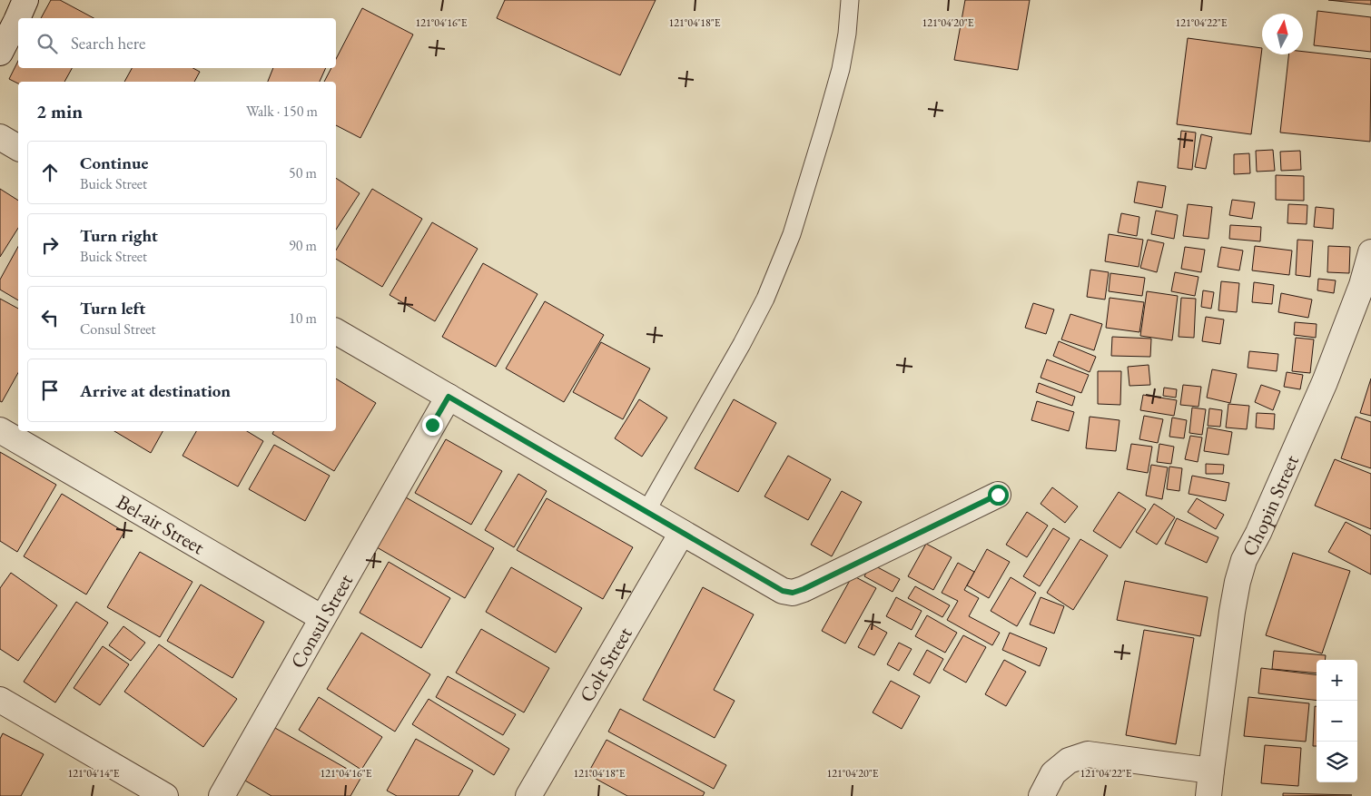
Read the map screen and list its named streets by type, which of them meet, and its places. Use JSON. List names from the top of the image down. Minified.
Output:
{"streets":{"street":["Chopin Street","Bel-air Street","Consul Street","Colt Street"]},"crossings":[["Bel-air Street","Consul Street"]],"north":"top","page":{"search":"Search here","heading":["2 min","Walk · 150 m"],"list":[["Continue","Buick Street","50 m"],["Turn right","Buick Street","90 m"],["Turn left","Consul Street","10 m"],"Arrive at destination"],"map_buttons":["+","−"]},"coordinates":["121°04'16\"E","121°04'18\"E","121°04'20\"E","121°04'22\"E","121°04'14\"E"]}
